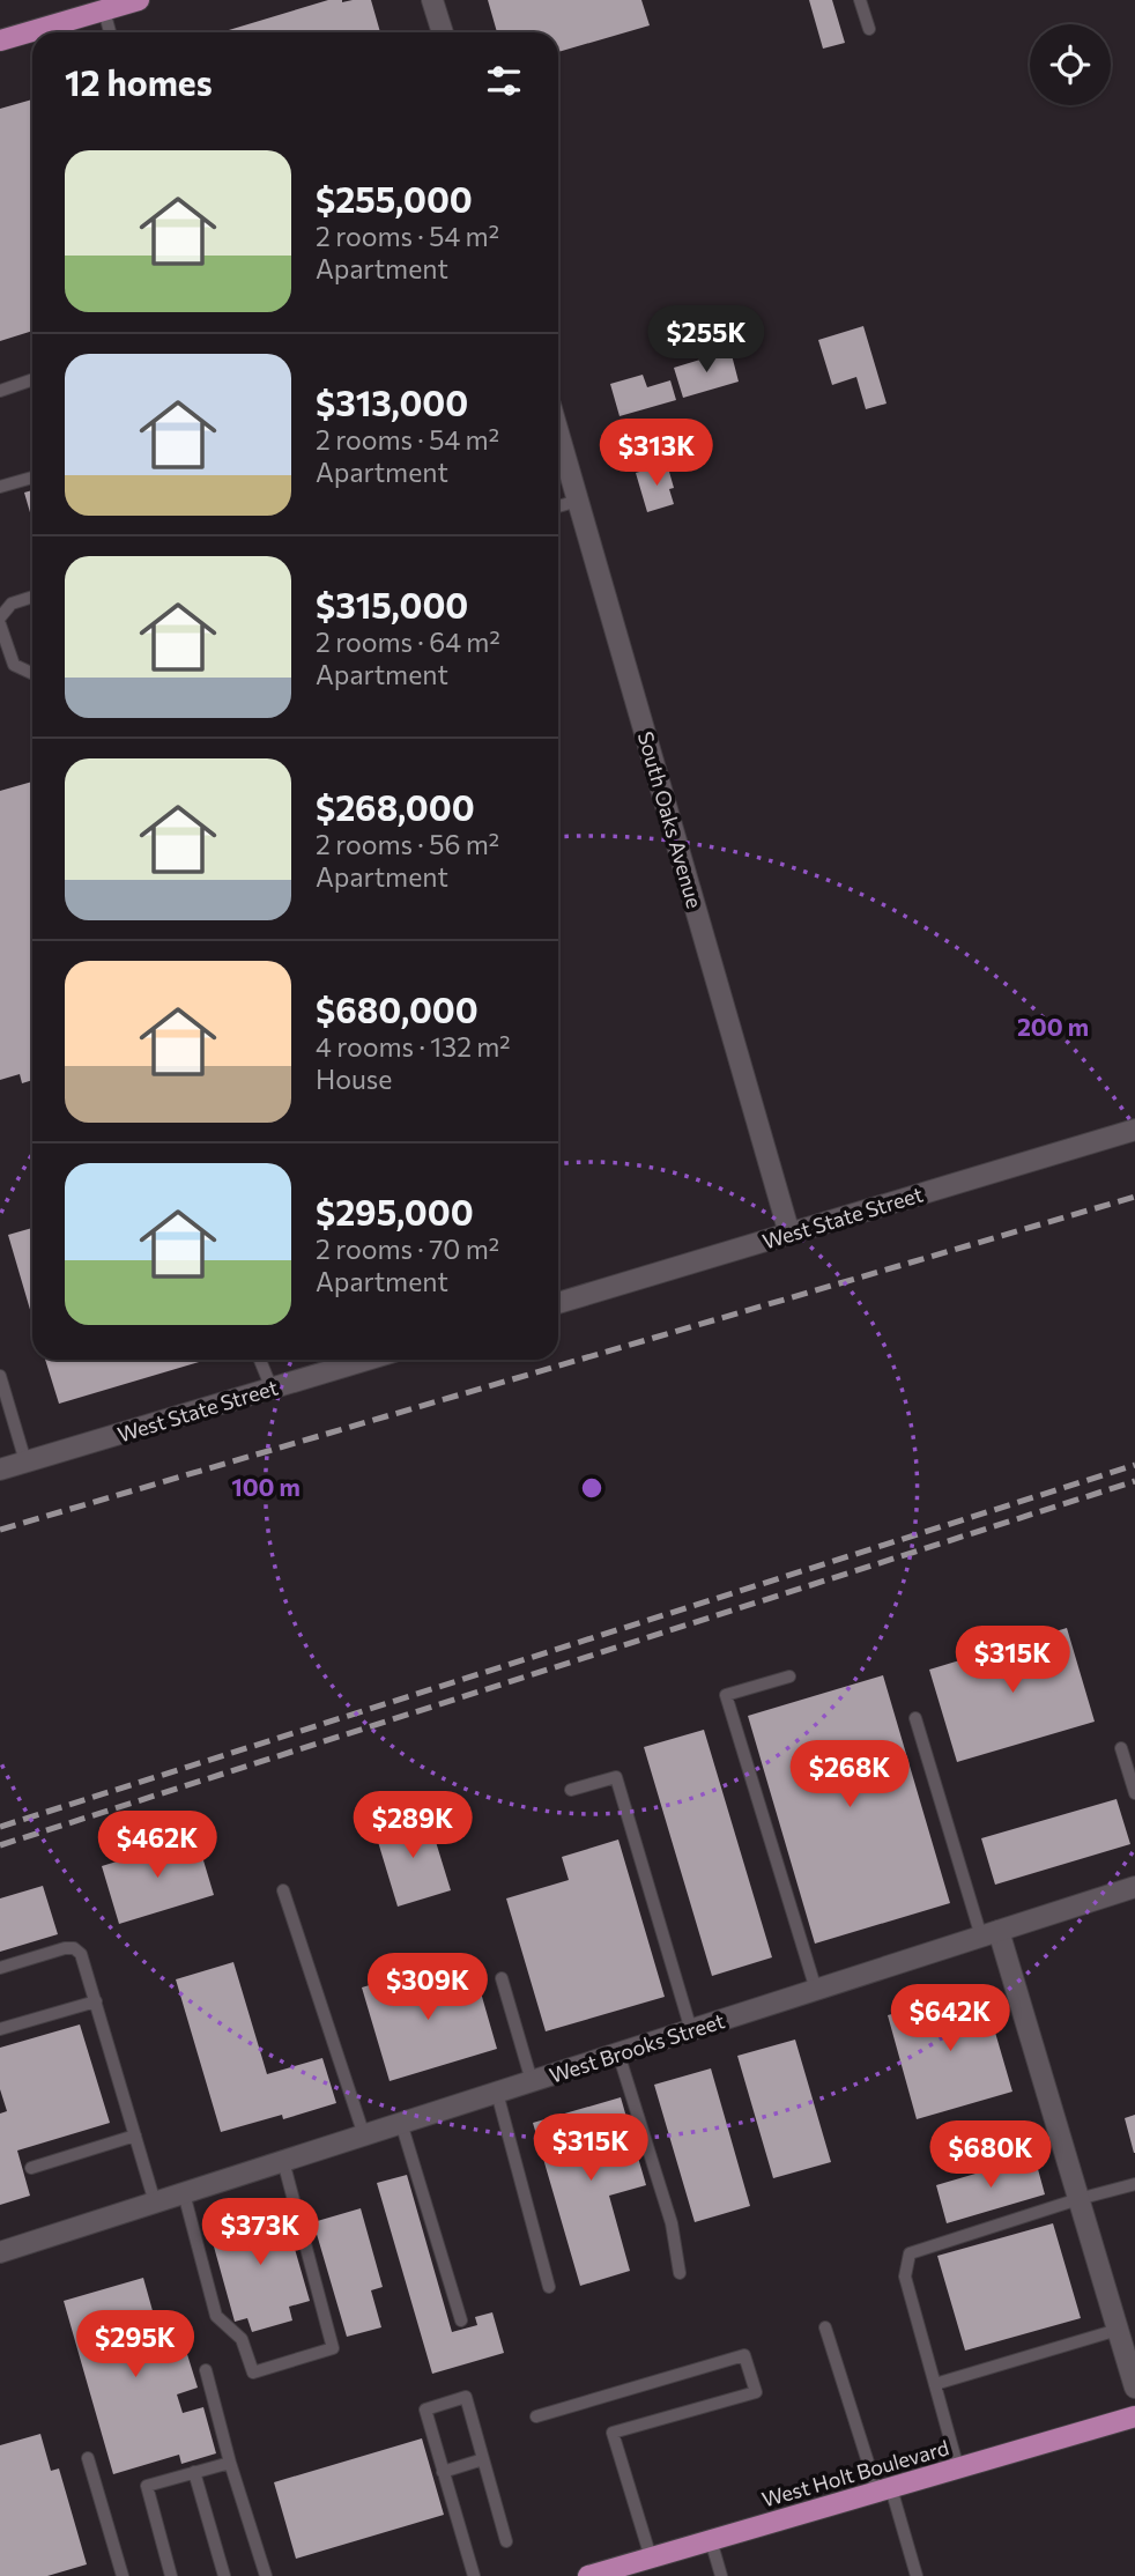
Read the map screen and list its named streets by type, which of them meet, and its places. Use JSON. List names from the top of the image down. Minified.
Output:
{"streets":{"main road":["West Holt Boulevard"],"street":["South Oaks Avenue","West State Street","West Brooks Street"]},"crossings":[["South Oaks Avenue","West State Street"]],"page":{"heading":"12 homes","list":[{"name":"$255,000","note":"2 rooms · 54 m² · Apartment"},{"name":"$313,000","note":"2 rooms · 54 m² · Apartment"},{"name":"$315,000","note":"2 rooms · 64 m² · Apartment"},{"name":"$268,000","note":"2 rooms · 56 m² · Apartment"},{"name":"$680,000","note":"4 rooms · 132 m² · House"},{"name":"$295,000","note":"2 rooms · 70 m² · Apartment"}],"price":["$255K","$313K","$315K","$268K","$289K","$462K","$309K","$642K","$315K","$680K","$373K","$295K"]},"rings":["200 m","100 m"]}
